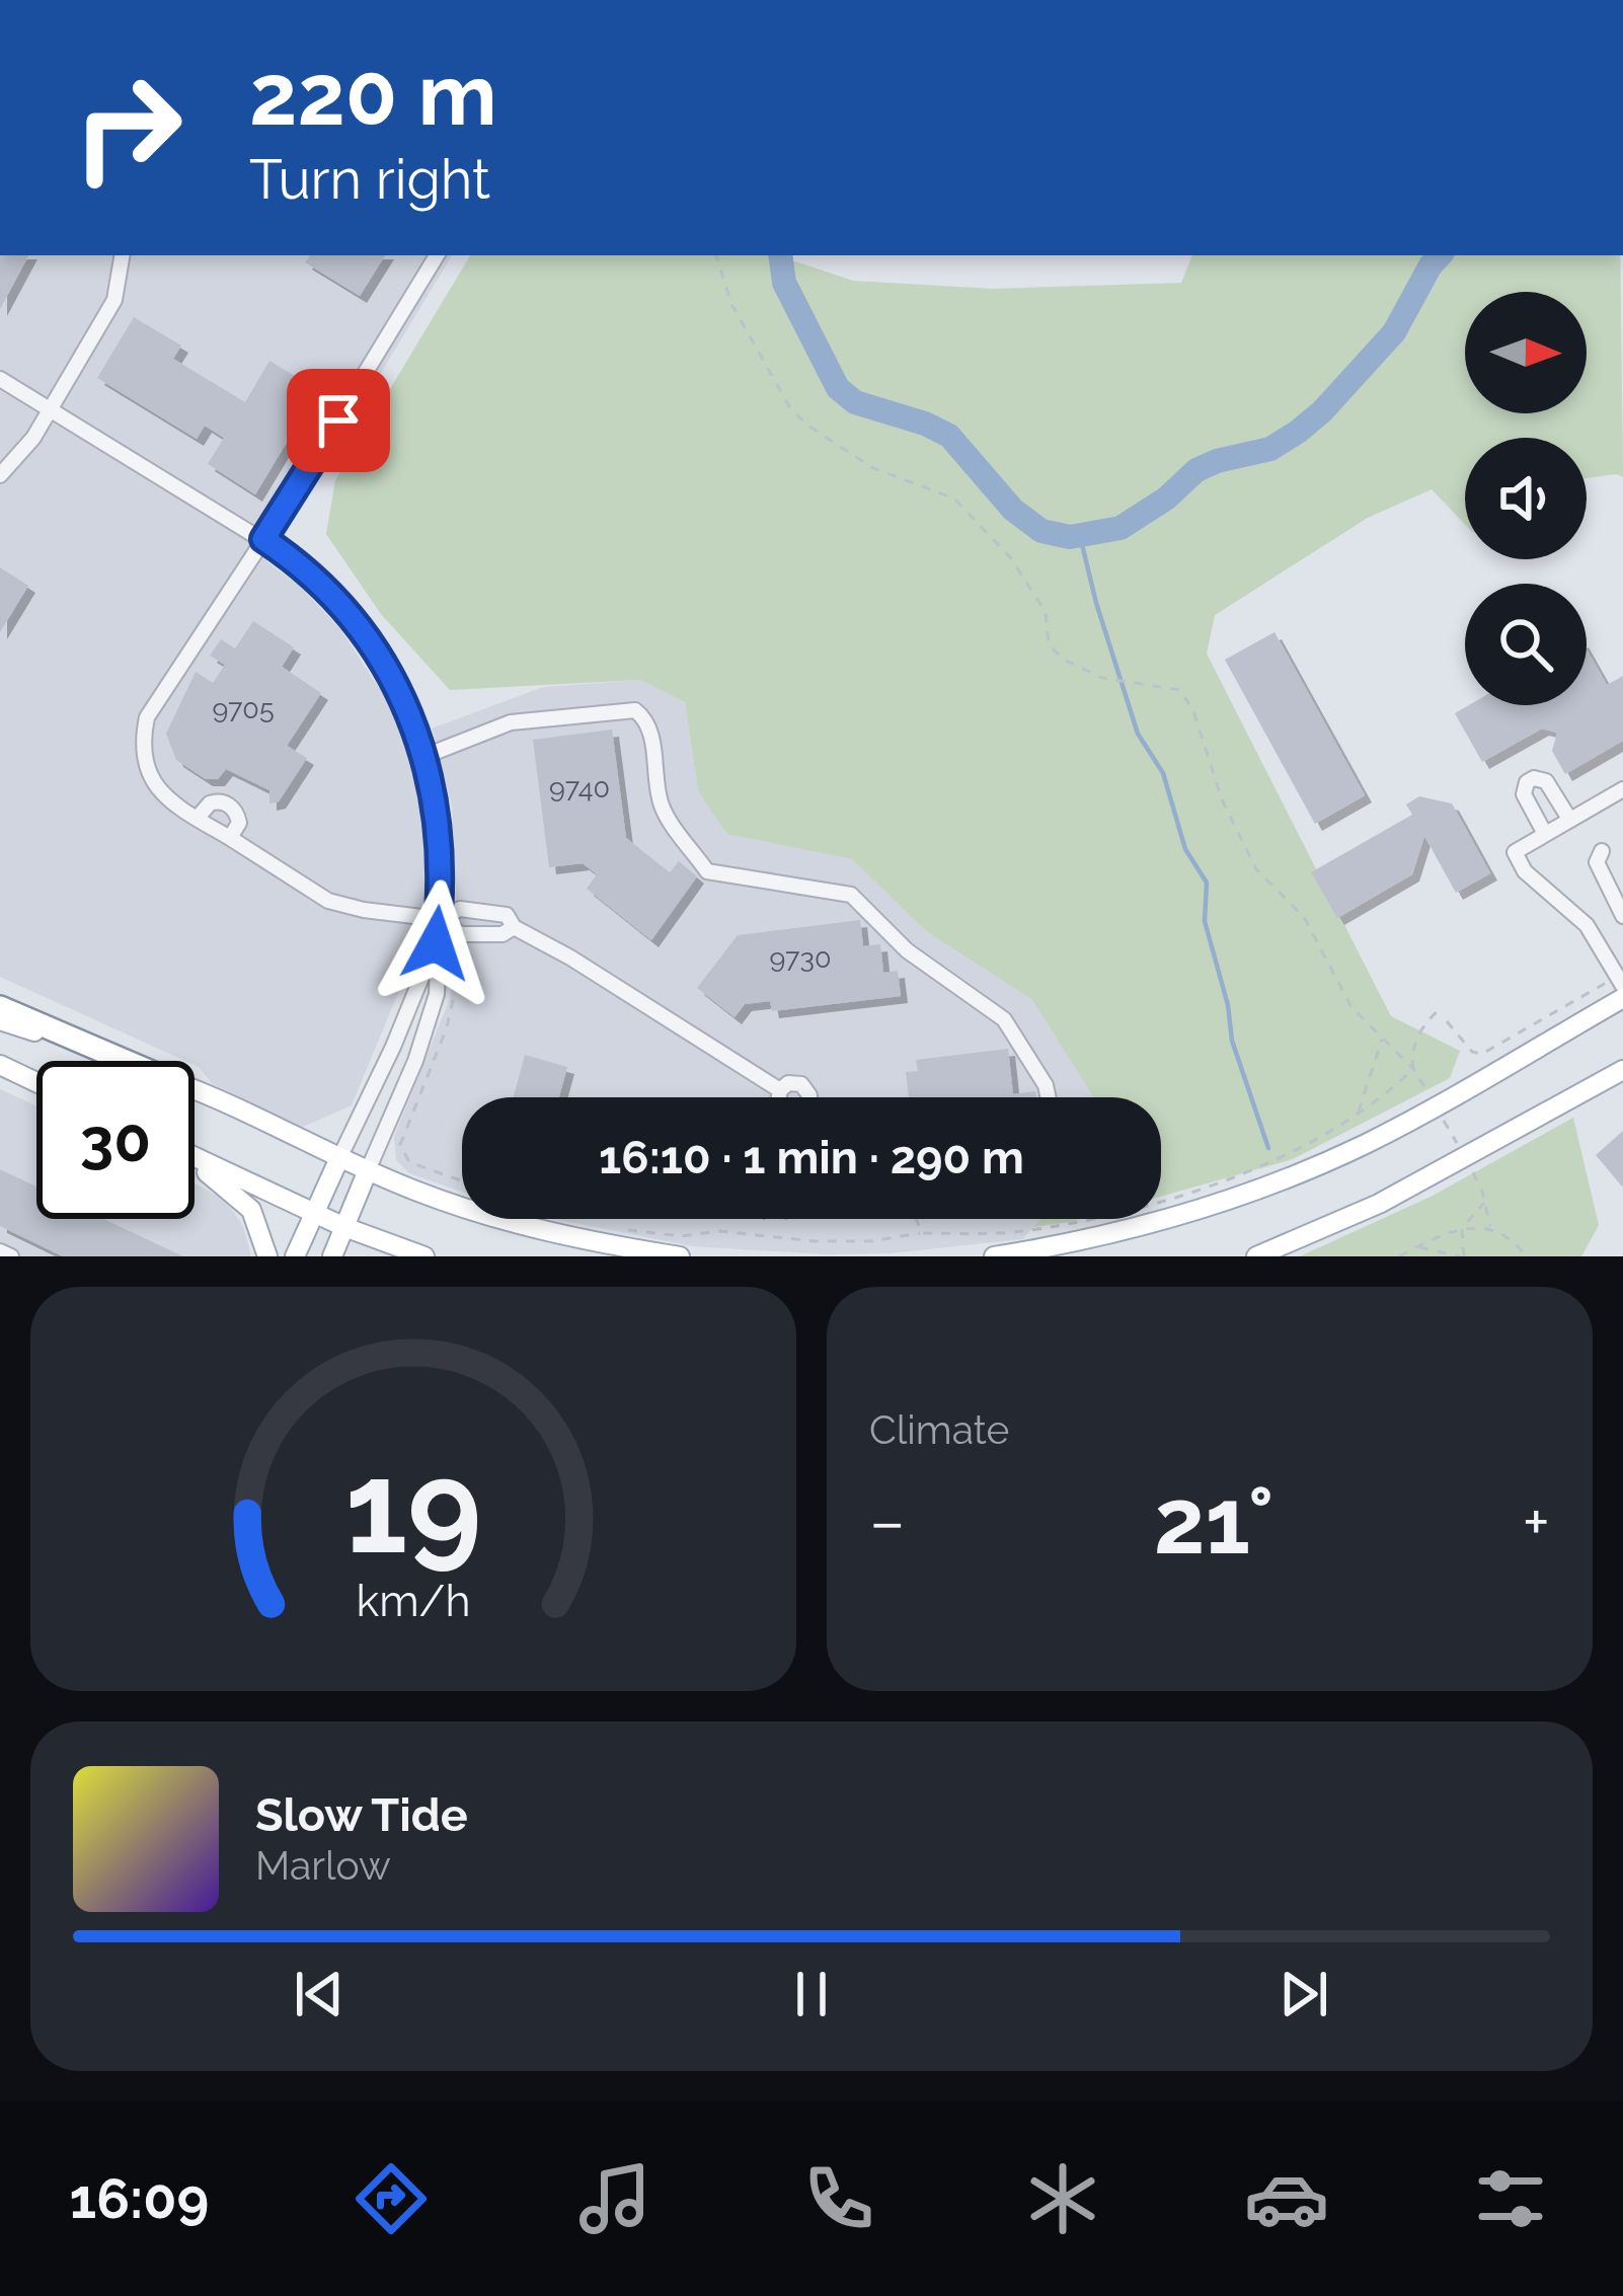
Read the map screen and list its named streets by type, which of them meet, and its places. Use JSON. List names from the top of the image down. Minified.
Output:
{"house_numbers":["9705","9740","9730"],"north":"right","page":{"turn":["220 m","Turn right"],"limit":"30","trip":"16:10 · 1 min · 290 m","tile":"Climate","heat":["−","21°","+"],"song":["Slow Tide","Marlow"],"tabs":"16:09","gauge":["19","km/h"]}}
